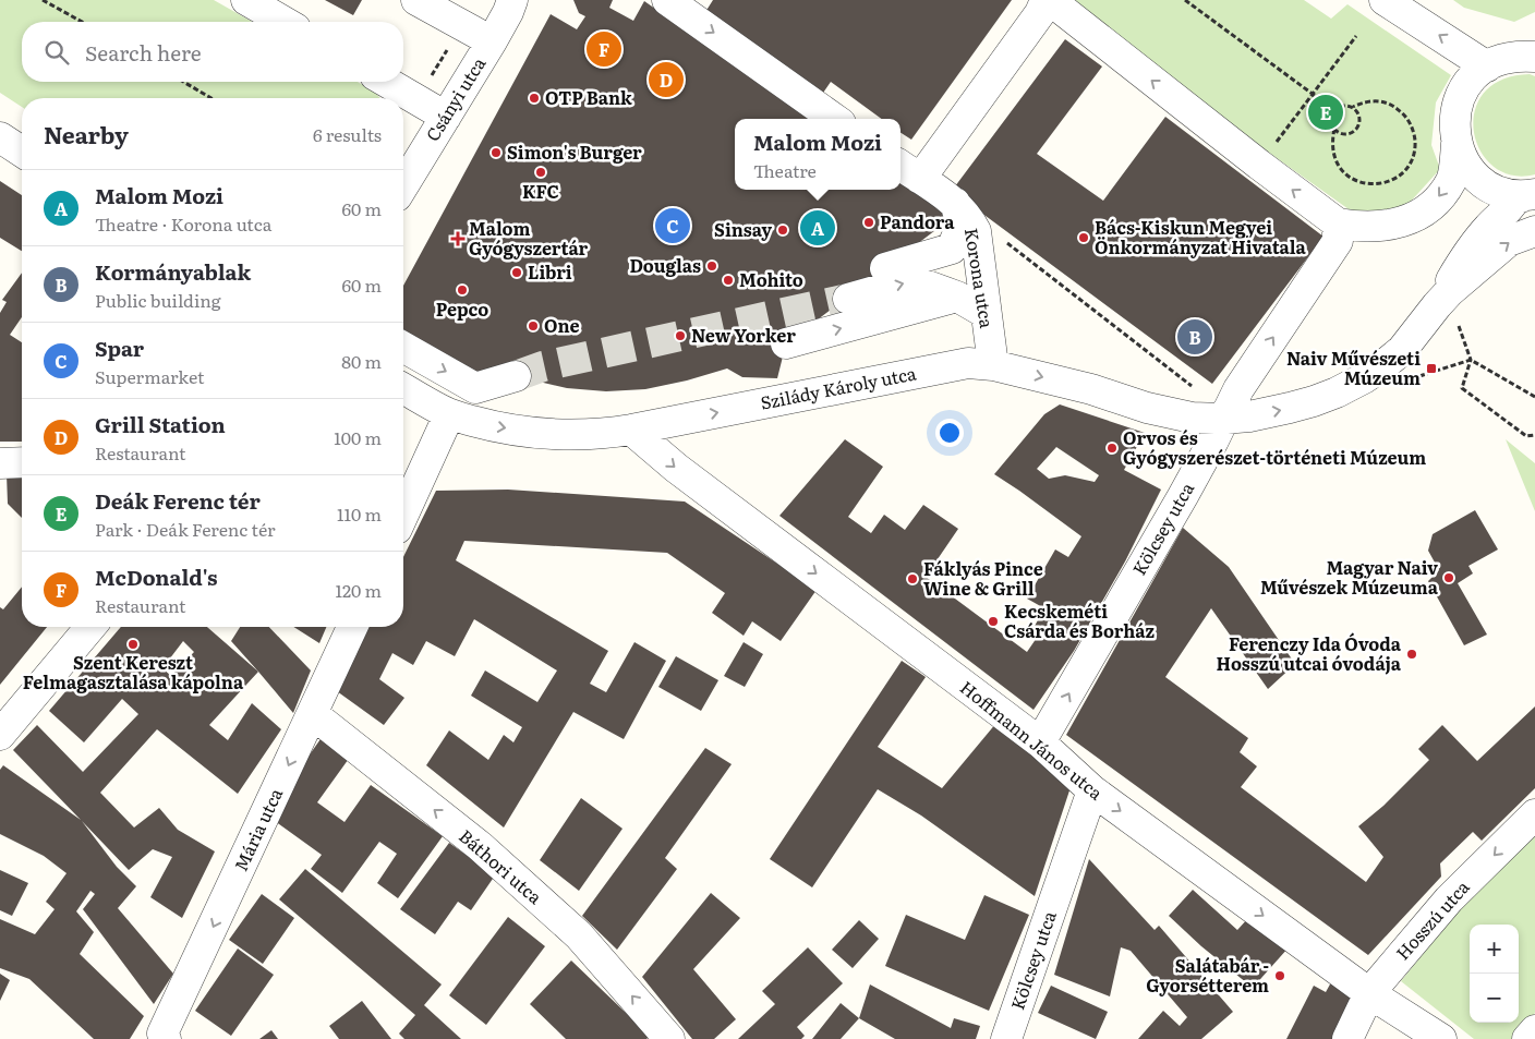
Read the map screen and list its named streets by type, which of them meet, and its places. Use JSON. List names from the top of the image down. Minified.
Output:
{"streets":{"street":["Csányi utca","Korona utca","Szilády Károly utca","Kölcsey utca","Hoffmann János utca","Mária utca","Báthori utca","Hosszú utca"]},"crossings":[["Korona utca","Szilády Károly utca"],["Szilády Károly utca","Kölcsey utca"],["Szilády Károly utca","Hoffmann János utca"],["Kölcsey utca","Hoffmann János utca"],["Hoffmann János utca","Hosszú utca"],["Mária utca","Báthori utca"]],"one_way":["Hoffmann János utca","Báthori utca","Hosszú utca"],"places":{"other":["OTP Bank","Simon's Burger","KFC","Pandora","Sinsay","Bács-Kiskun Megyei Önkormányzat Hivatala","Douglas","Libri","Mohito","Pepco","One","New Yorker","Orvos és Gyógyszerészet-történeti Múzeum","Magyar Naiv Művészek Múzeuma","Fáklyás Pince Wine & Grill","Kecskeméti Csárda és Borház","Szent Kereszt Felmagasztalása kápolna","Ferenczy Ida Óvoda Hosszú utcai óvodája","Salátabár - Gyorsétterem"],"health":["Malom Gyógyszertár"],"transit":["Naiv Művészeti Múzeum"]},"page":{"search":"Search here","pins":["F","D","E","C","A","B"],"heading":["Nearby","6 results"],"popup":["Malom Mozi","Theatre"],"list":[{"mark":"A","name":"Malom Mozi","note":"Theatre · Korona utca","value":"60 m"},{"mark":"B","name":"Kormányablak","note":"Public building","value":"60 m"},{"mark":"C","name":"Spar","note":"Supermarket","value":"80 m"},{"mark":"D","name":"Grill Station","note":"Restaurant","value":"100 m"},{"mark":"E","name":"Deák Ferenc tér","note":"Park · Deák Ferenc tér","value":"110 m"},{"mark":"F","name":"McDonald's","note":"Restaurant","value":"120 m"}],"map_buttons":["+","−"]}}
